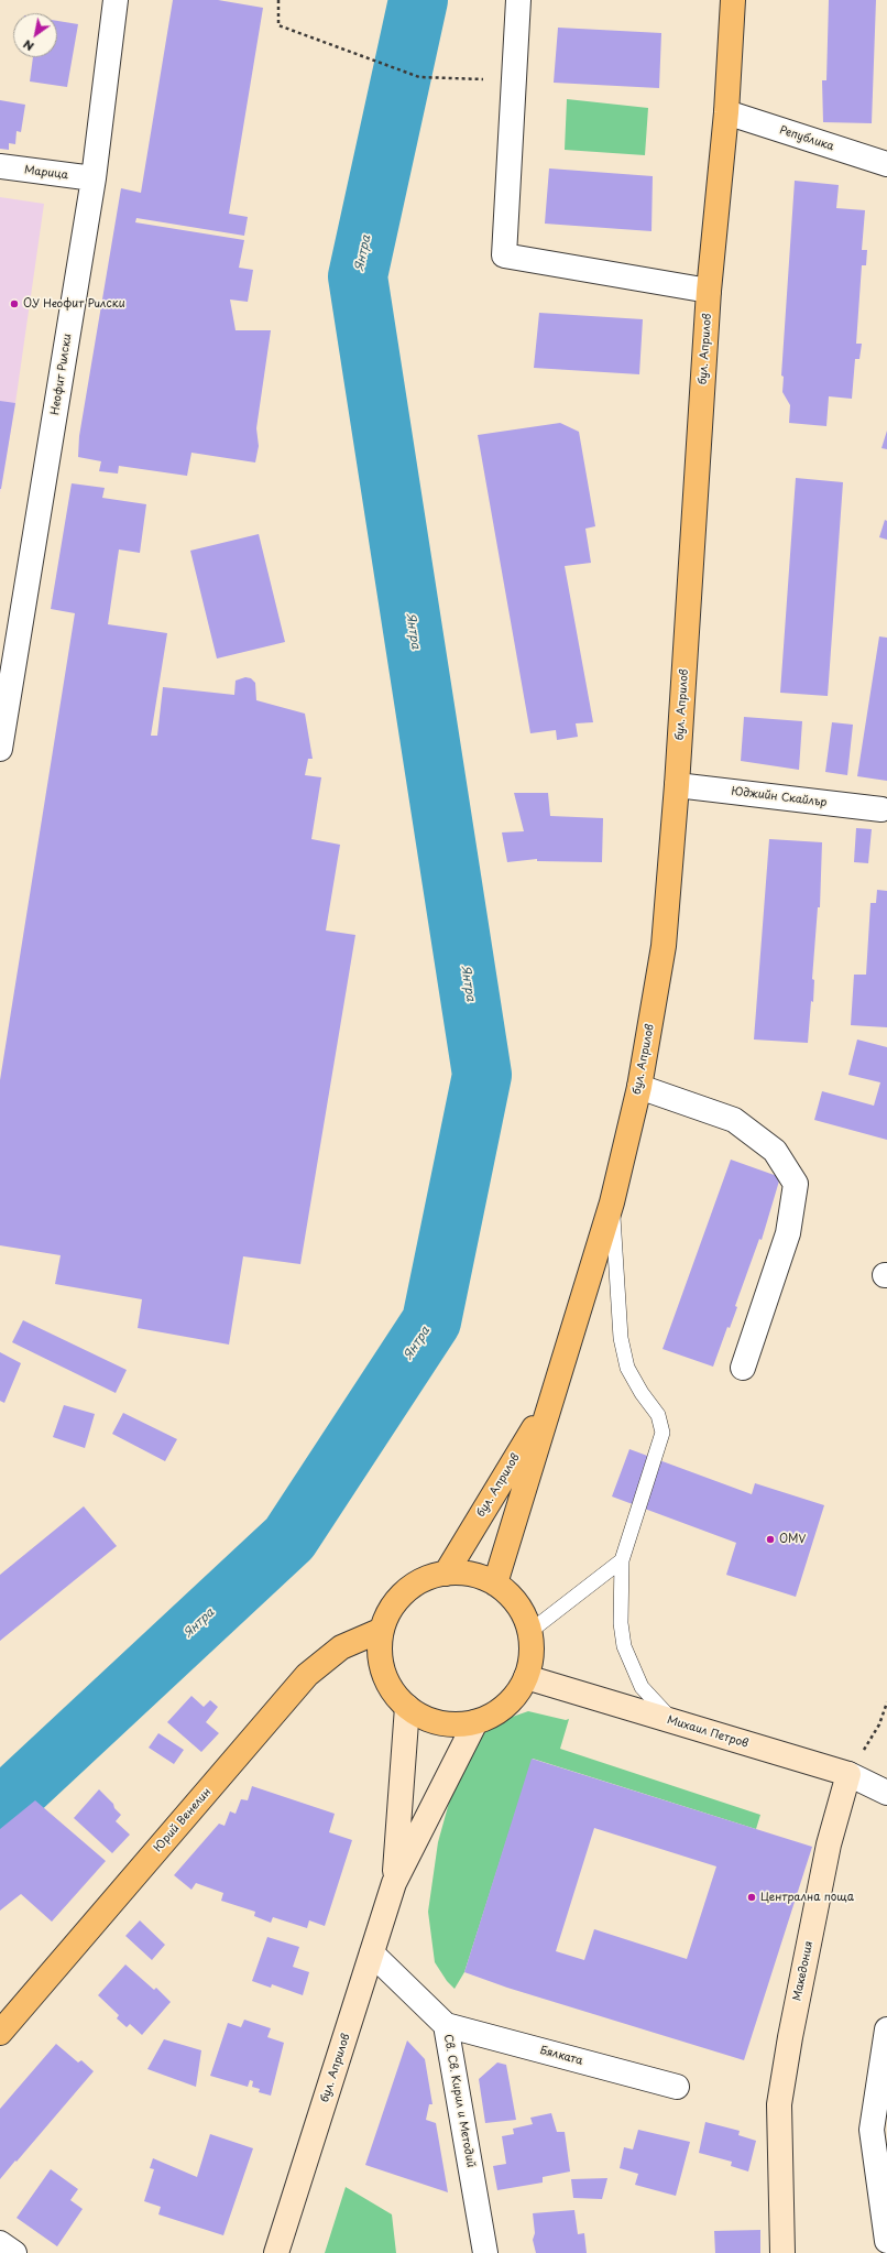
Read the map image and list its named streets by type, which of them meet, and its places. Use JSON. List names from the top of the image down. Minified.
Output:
{"streets":{"main road":["бул. Априлов","Михаил Петров","Юрий Венелин","Македония"],"street":["Република","Марица","Неофит Рилски","Юджийн Скайлър","Бялката","Св. Св. Кирил и Методий"]},"crossings":[["Република","бул. Априлов"],["Марица","Неофит Рилски"],["бул. Априлов","Юджийн Скайлър"],["бул. Априлов","Михаил Петров"],["бул. Априлов","Юрий Венелин"],["бул. Априлов","Св. Св. Кирил и Методий"],["Михаил Петров","Юрий Венелин"],["Михаил Петров","Македония"],["Бялката","Св. Св. Кирил и Методий"]],"water":["Янтра"],"places":["ОУ Неофит Рилски","OMV","Централна поща"],"north":"bottom left"}
